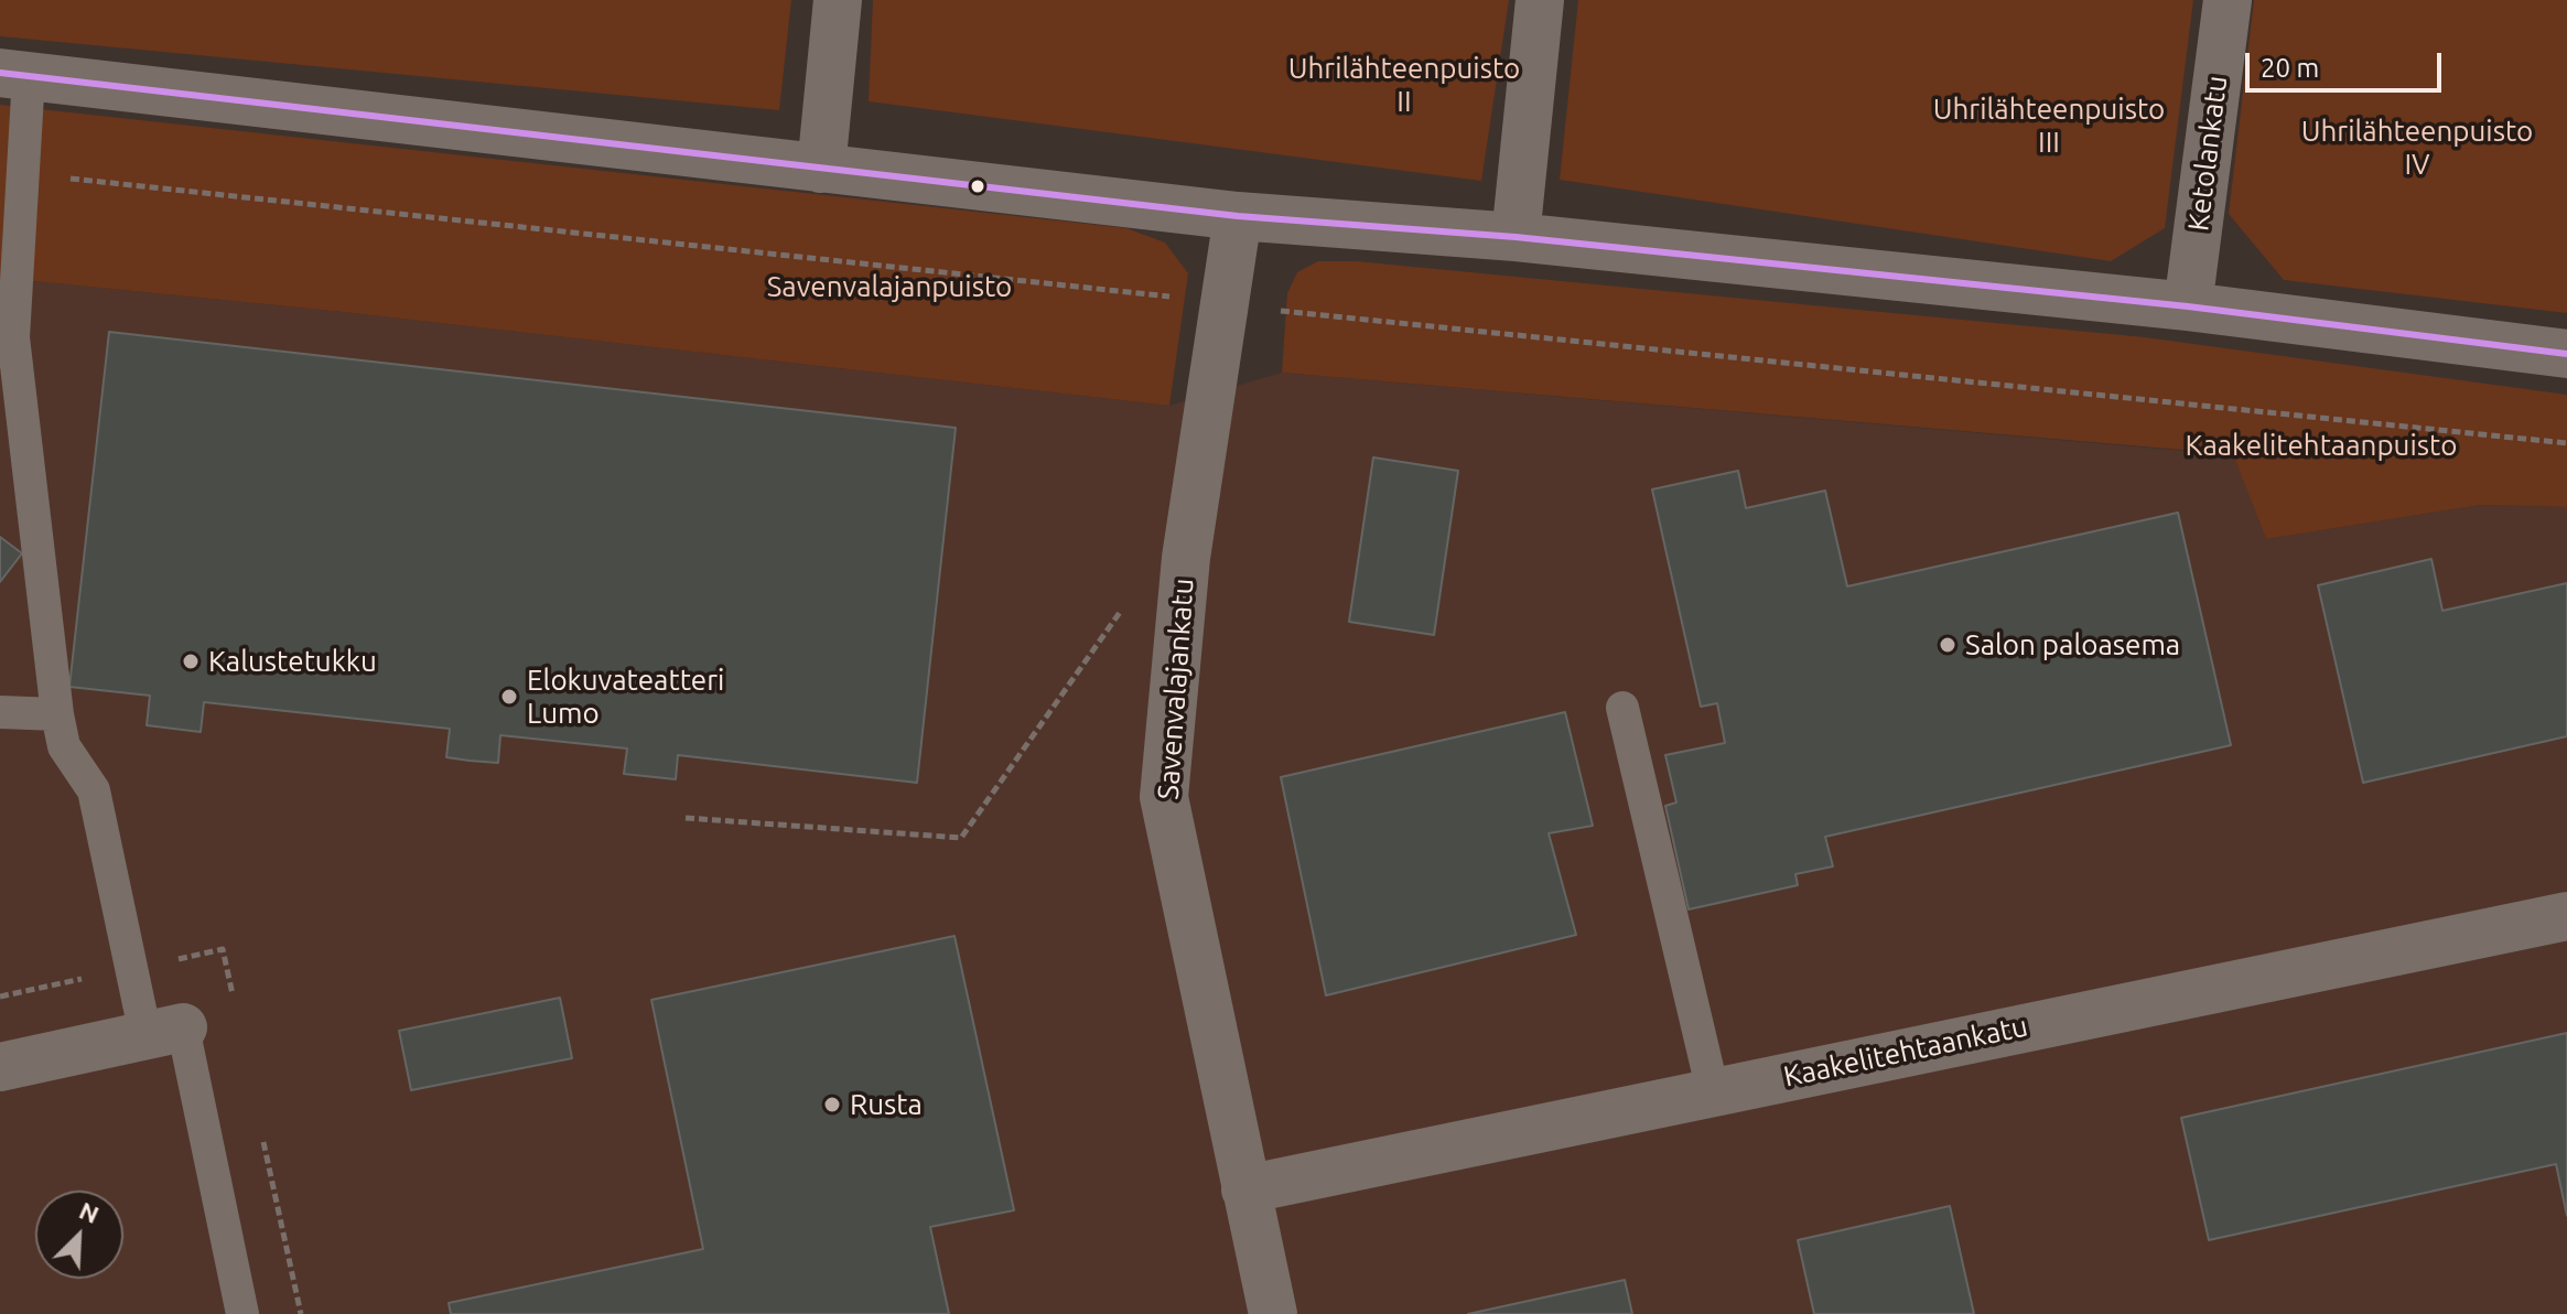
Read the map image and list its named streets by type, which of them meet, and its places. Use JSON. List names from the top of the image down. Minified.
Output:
{"streets":{"street":["Ketolankatu","Savenvalajankatu","Kaakelitehtaankatu"]},"crossings":[["Savenvalajankatu","Kaakelitehtaankatu"]],"parks":["Uhrilähteenpuisto II","Uhrilähteenpuisto III","Uhrilähteenpuisto IV","Savenvalajanpuisto","Kaakelitehtaanpuisto"],"places":["Salon paloasema","Kalustetukku","Elokuvateatteri Lumo","Rusta"],"scale_bar":"20 m","north":"top right"}
